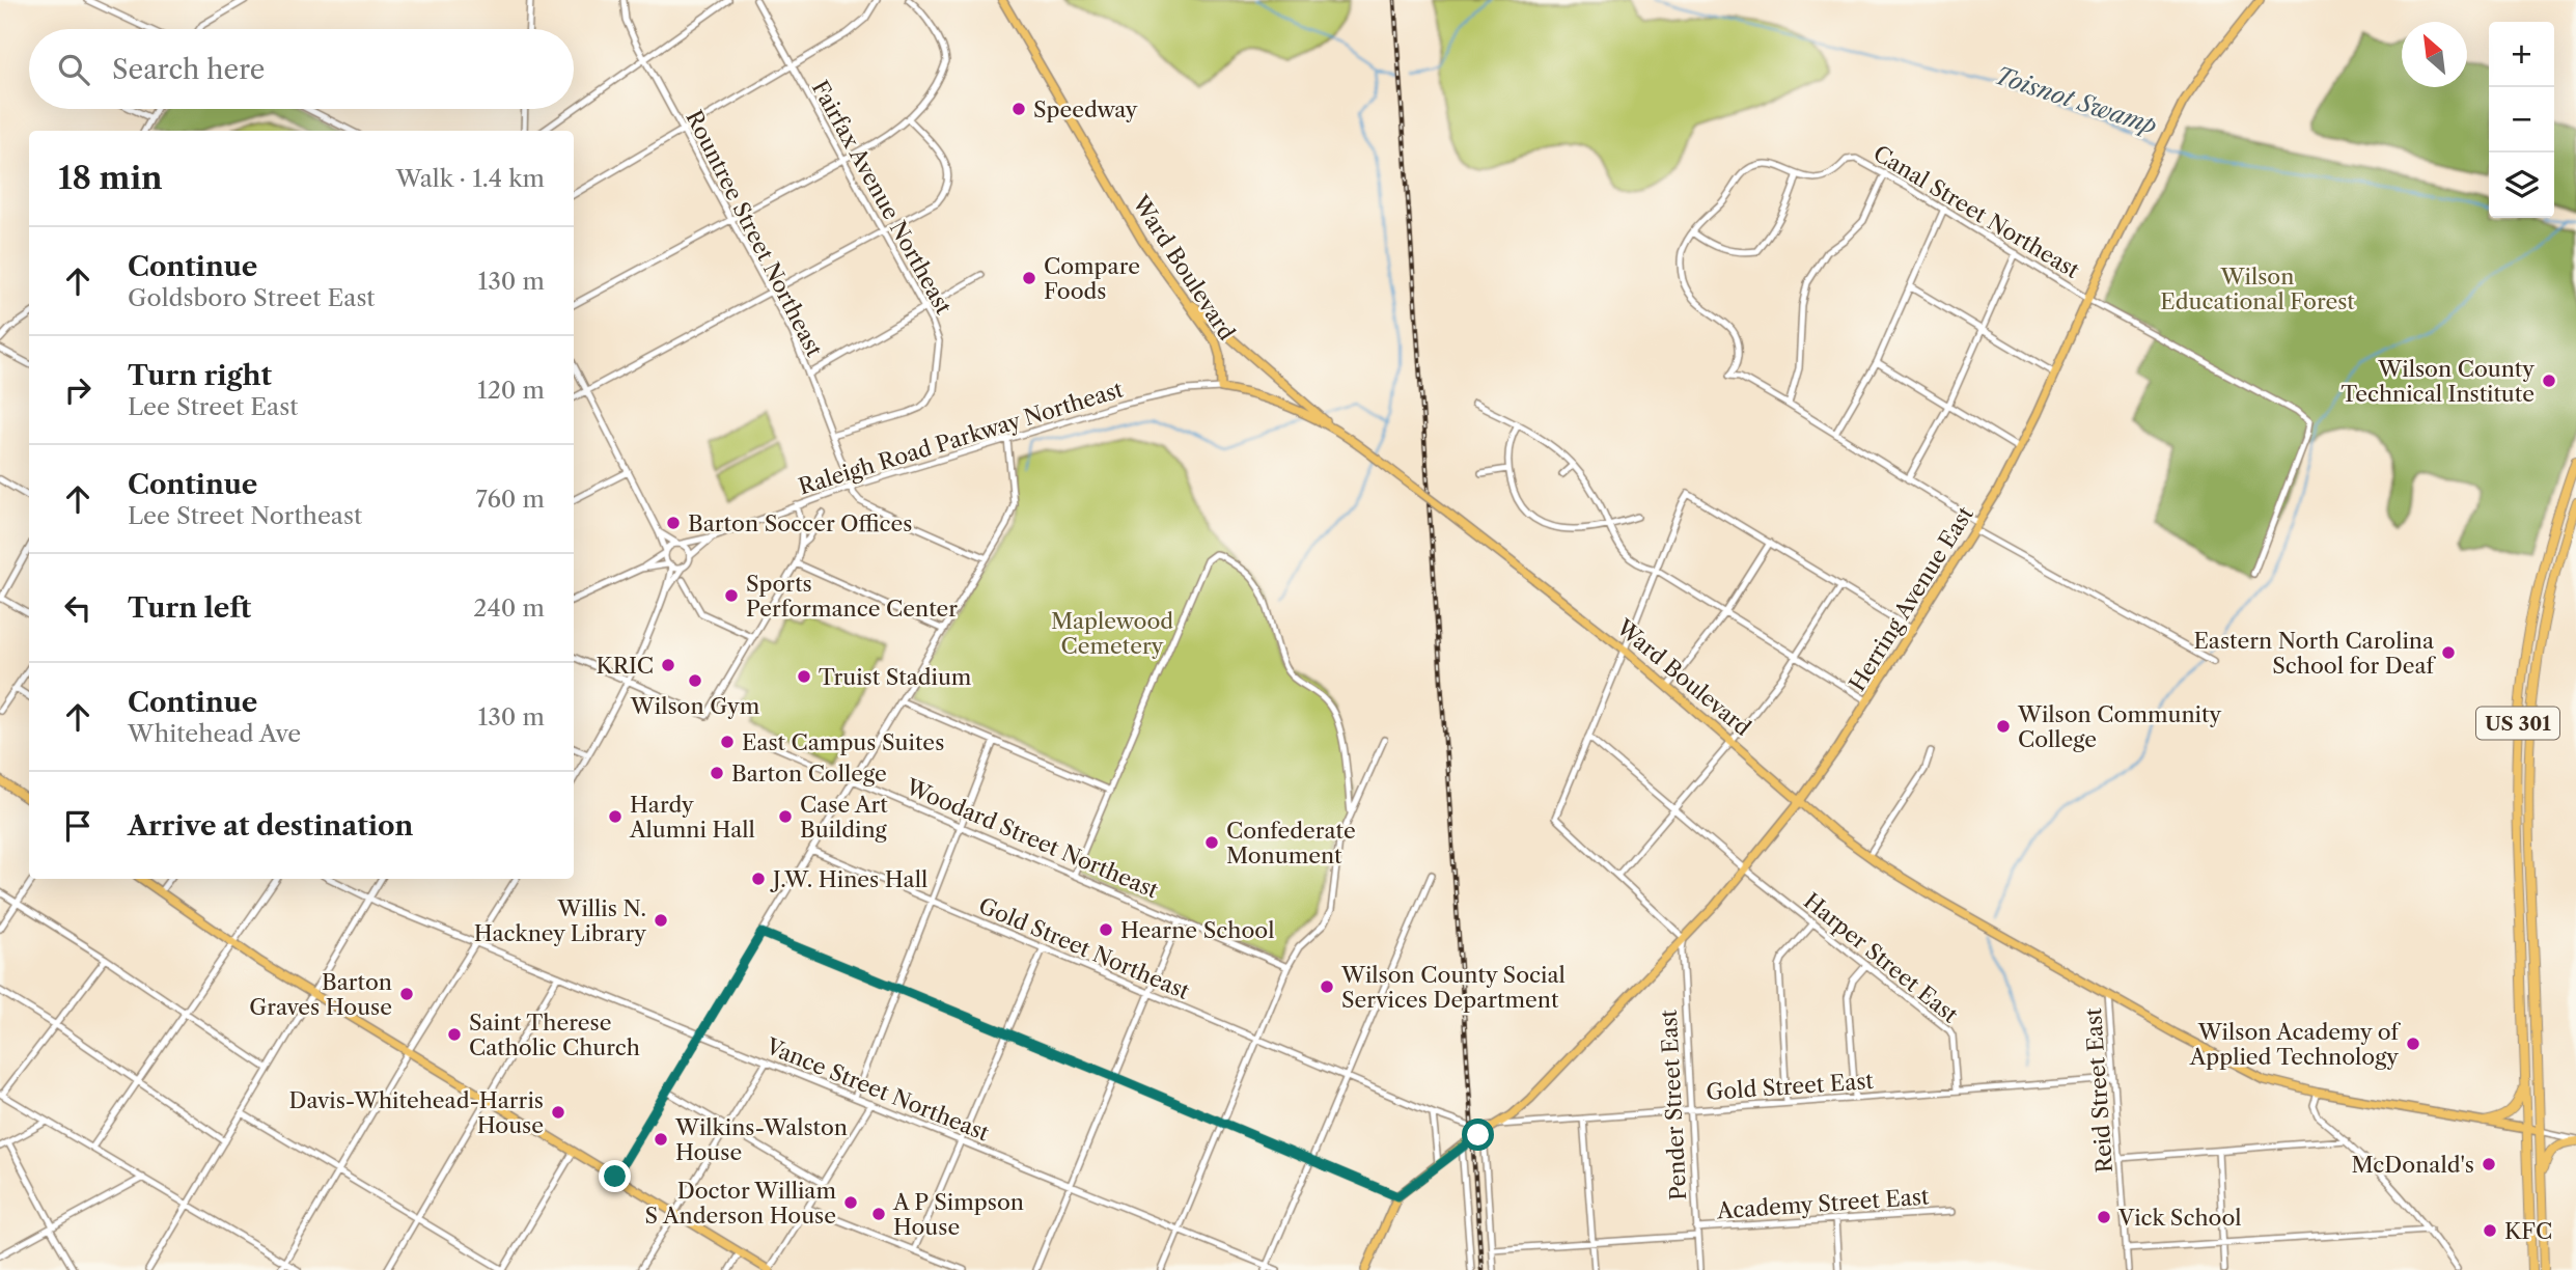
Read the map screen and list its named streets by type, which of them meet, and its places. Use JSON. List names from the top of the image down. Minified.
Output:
{"streets":{"highway":["US 301"],"main road":["Ward Boulevard","Herring Avenue East"],"street":["Fairfax Avenue Northeast","Canal Street Northeast","Rountree Street Northeast","Raleigh Road Parkway Northeast","Woodard Street Northeast","Gold Street Northeast","Harper Street East","Gold Street East","Vance Street Northeast","Reid Street East","Pender Street East","Academy Street East"]},"crossings":[["Fairfax Avenue Northeast","Rountree Street Northeast"],["Canal Street Northeast","Herring Avenue East"],["Rountree Street Northeast","Raleigh Road Parkway Northeast"],["Ward Boulevard","Raleigh Road Parkway Northeast"],["Ward Boulevard","Herring Avenue East"],["Ward Boulevard","US 301"],["Ward Boulevard","Reid Street East"],["Herring Avenue East","Harper Street East"],["Herring Avenue East","Gold Street East"],["Herring Avenue East","Pender Street East"],["Gold Street Northeast","Gold Street East"],["Harper Street East","Gold Street East"],["Gold Street East","Reid Street East"],["Gold Street East","Pender Street East"],["Pender Street East","Academy Street East"]],"water":["Toisnot Swamp"],"parks":["Wilson Educational Forest","Maplewood Cemetery"],"places":["Speedway","Compare Foods","Wilson County Technical Institute","Barton Soccer Offices","Sports Performance Center","Eastern North Carolina School for Deaf","KRIC","Truist Stadium","Wilson Gym","Wilson Community College","East Campus Suites","Barton College","Hardy Alumni Hall","Case Art Building","Confederate Monument","J.W. Hines Hall","Willis N. Hackney Library","Hearne School","Wilson County Social Services Department","Barton Graves House","Saint Therese Catholic Church","Wilson Academy of Applied Technology","Davis-Whitehead-Harris House","Wilkins-Walston House","McDonald's","Doctor William S Anderson House","A P Simpson House","Vick School","KFC"],"north":"top left","page":{"map_buttons":["+","−"],"search":"Search here","heading":["18 min","Walk · 1.4 km"],"list":[["Continue","Goldsboro Street East","130 m"],["Turn right","Lee Street East","120 m"],["Continue","Lee Street Northeast","760 m"],["Turn left","240 m"],["Continue","Whitehead Ave","130 m"],"Arrive at destination"]}}
